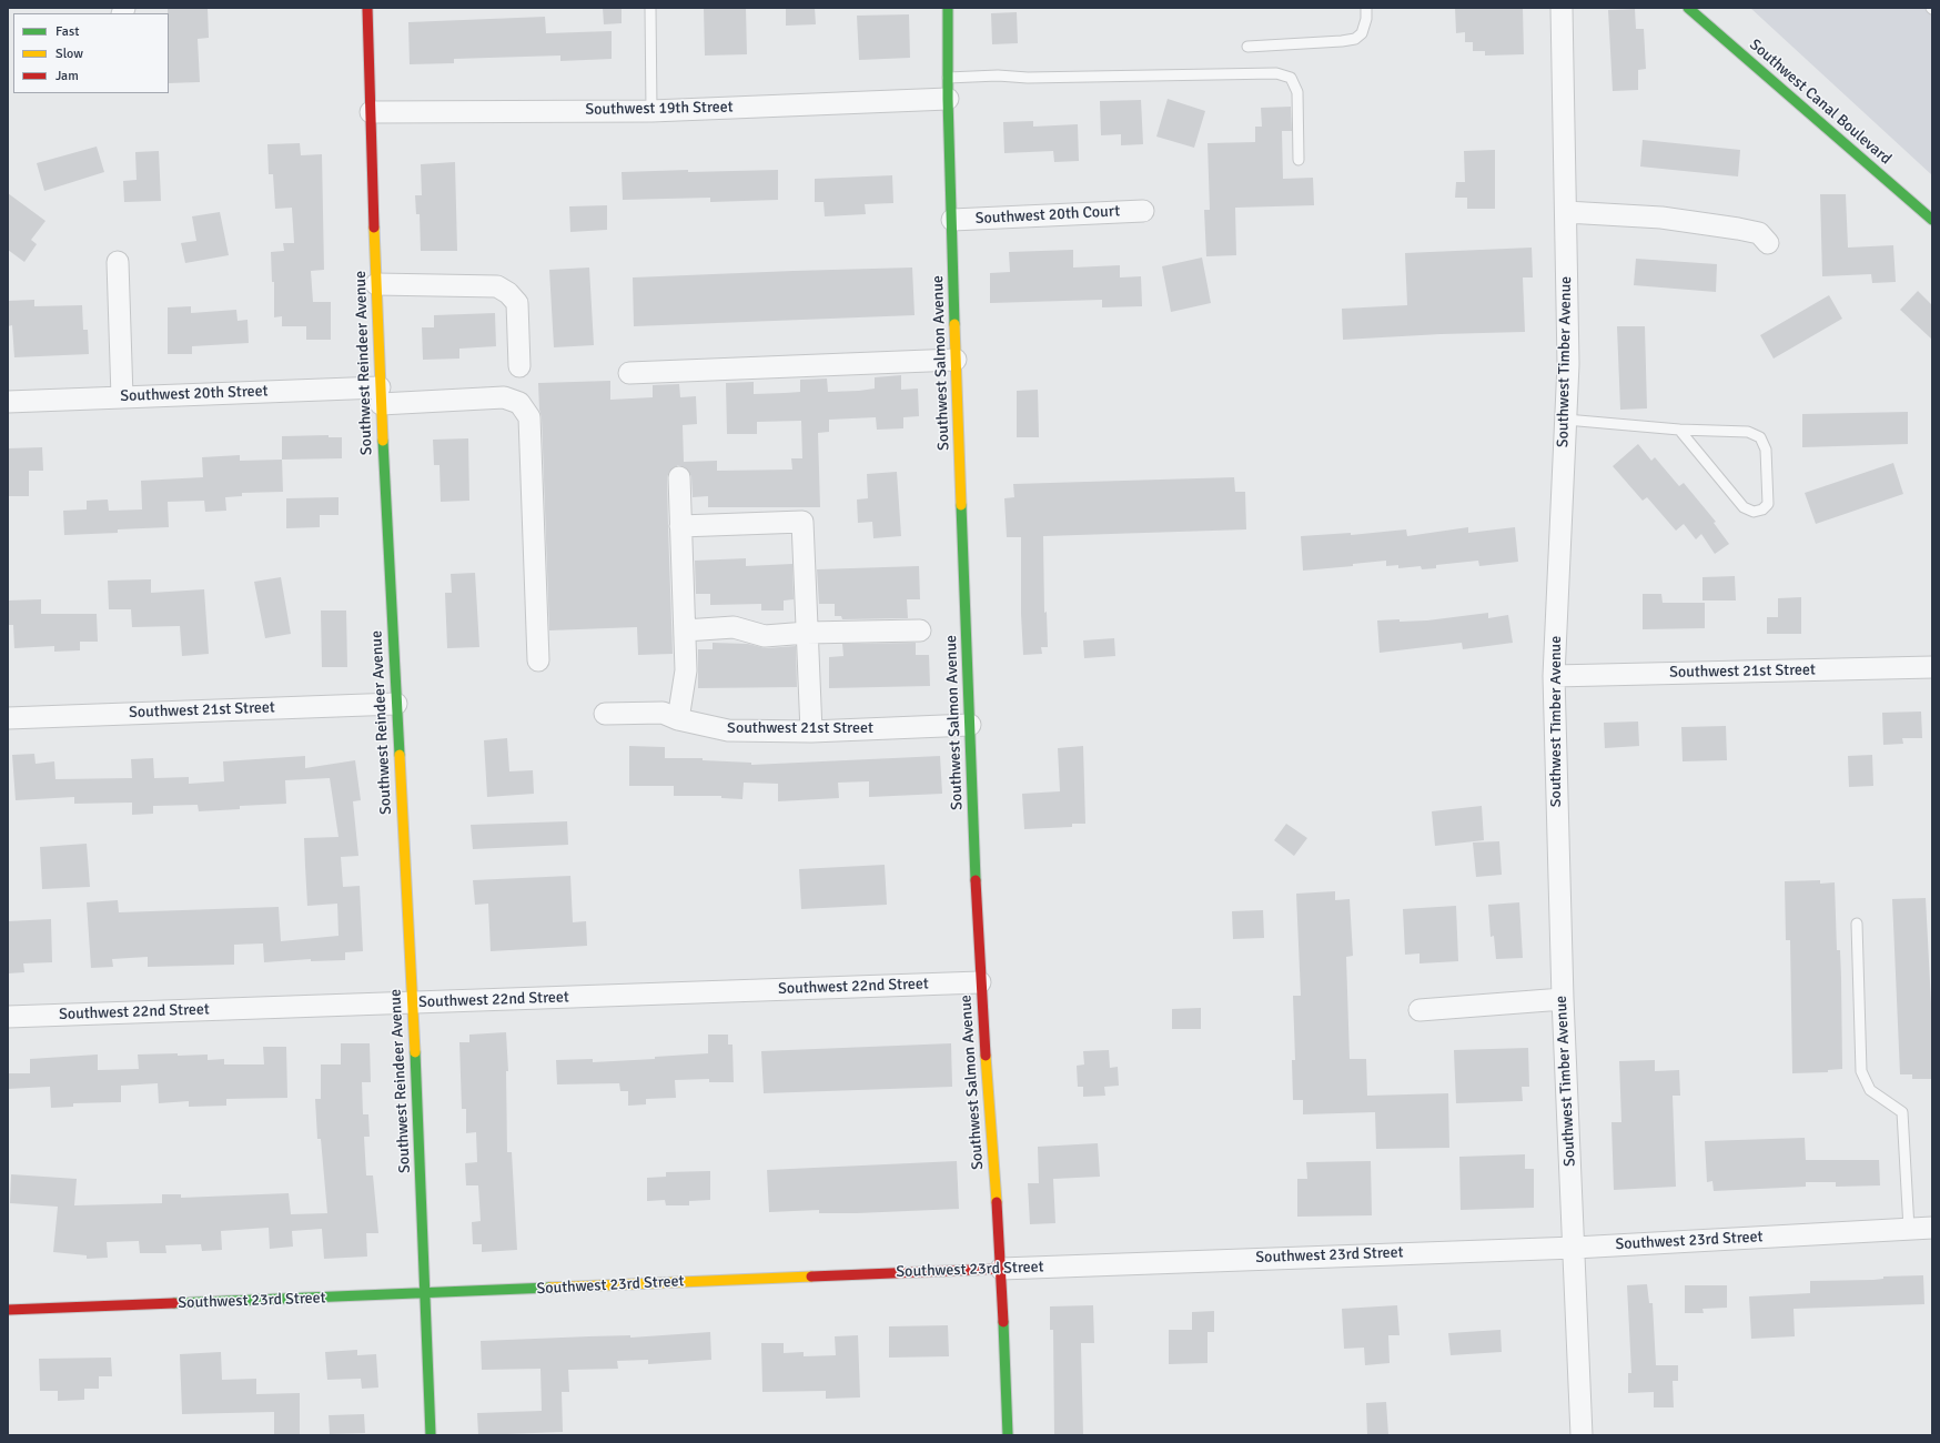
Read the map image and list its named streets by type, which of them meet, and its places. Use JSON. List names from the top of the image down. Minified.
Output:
{"streets":{"street":["Southwest Canal Boulevard","Southwest 19th Street","Southwest 20th Court","Southwest Timber Avenue","Southwest Reindeer Avenue","Southwest Salmon Avenue","Southwest 20th Street","Southwest 21st Street","Southwest 22nd Street","Southwest 23rd Street"]},"crossings":[["Southwest 19th Street","Southwest Reindeer Avenue"],["Southwest 19th Street","Southwest Salmon Avenue"],["Southwest 20th Court","Southwest Salmon Avenue"],["Southwest Timber Avenue","Southwest 21st Street"],["Southwest Timber Avenue","Southwest 23rd Street"],["Southwest Reindeer Avenue","Southwest 20th Street"],["Southwest Reindeer Avenue","Southwest 21st Street"],["Southwest Reindeer Avenue","Southwest 22nd Street"],["Southwest Reindeer Avenue","Southwest 23rd Street"],["Southwest Salmon Avenue","Southwest 21st Street"],["Southwest Salmon Avenue","Southwest 22nd Street"],["Southwest Salmon Avenue","Southwest 23rd Street"]],"legend":["Fast","Slow","Jam"]}
